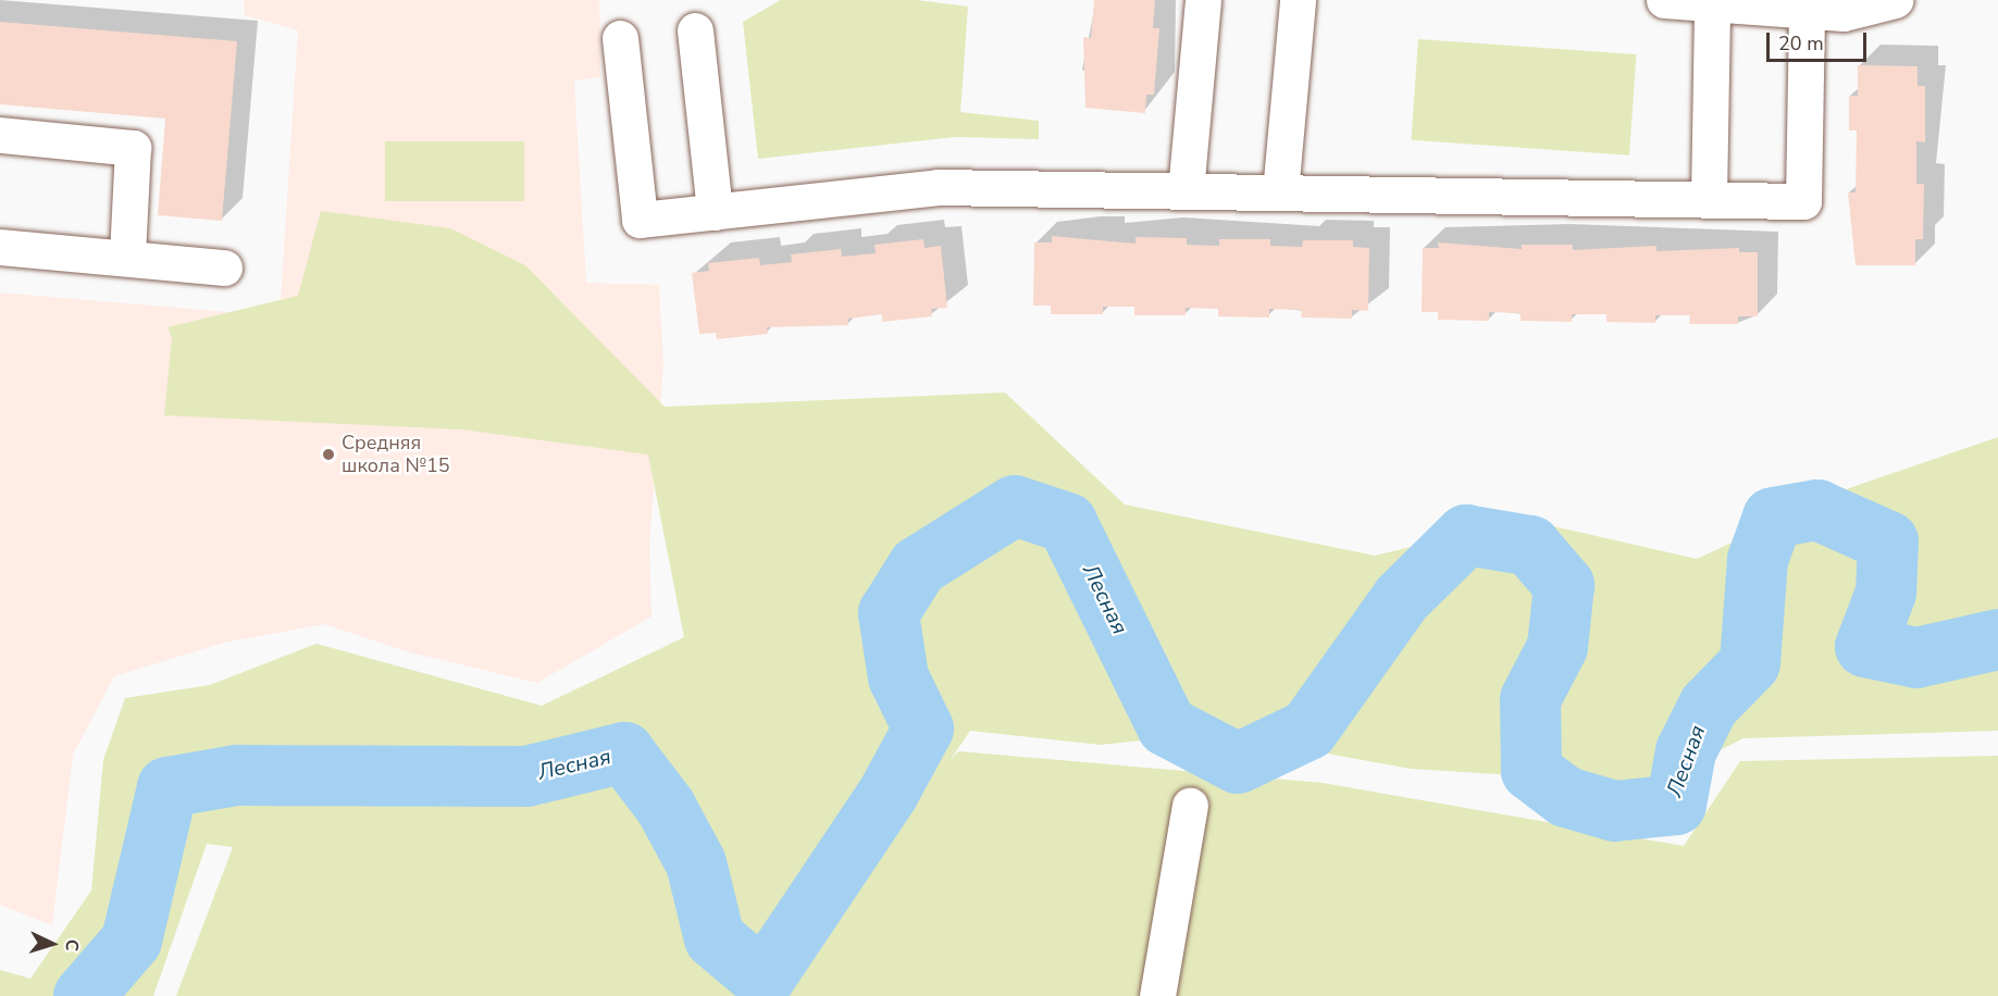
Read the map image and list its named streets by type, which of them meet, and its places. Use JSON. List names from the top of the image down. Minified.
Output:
{"water":["Лесная"],"places":["Средняя школа №15"],"scale_bar":"20 m","north":"right"}
